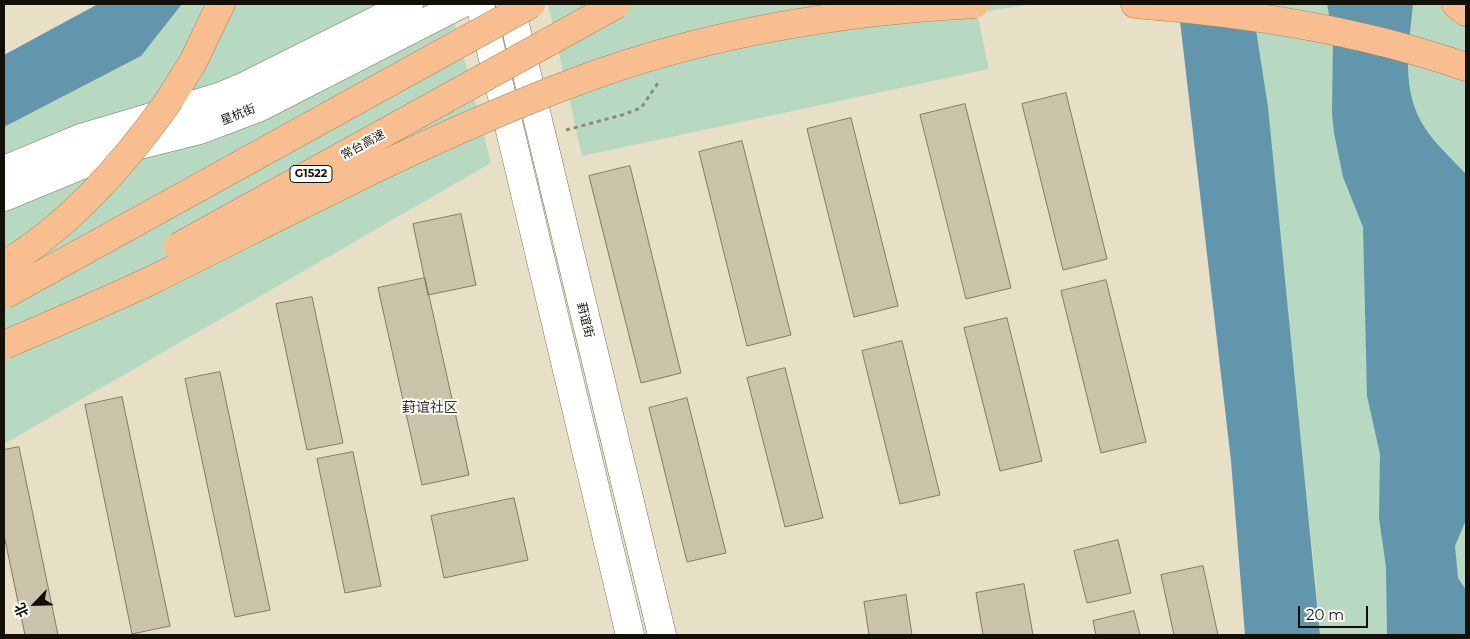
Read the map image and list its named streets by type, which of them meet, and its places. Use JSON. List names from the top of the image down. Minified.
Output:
{"streets":{"highway":["常台高速","G1522"],"main road":["星杭街","葑谊街"]},"districts":["葑谊社区"],"scale_bar":"20 m","north":"bottom left"}
